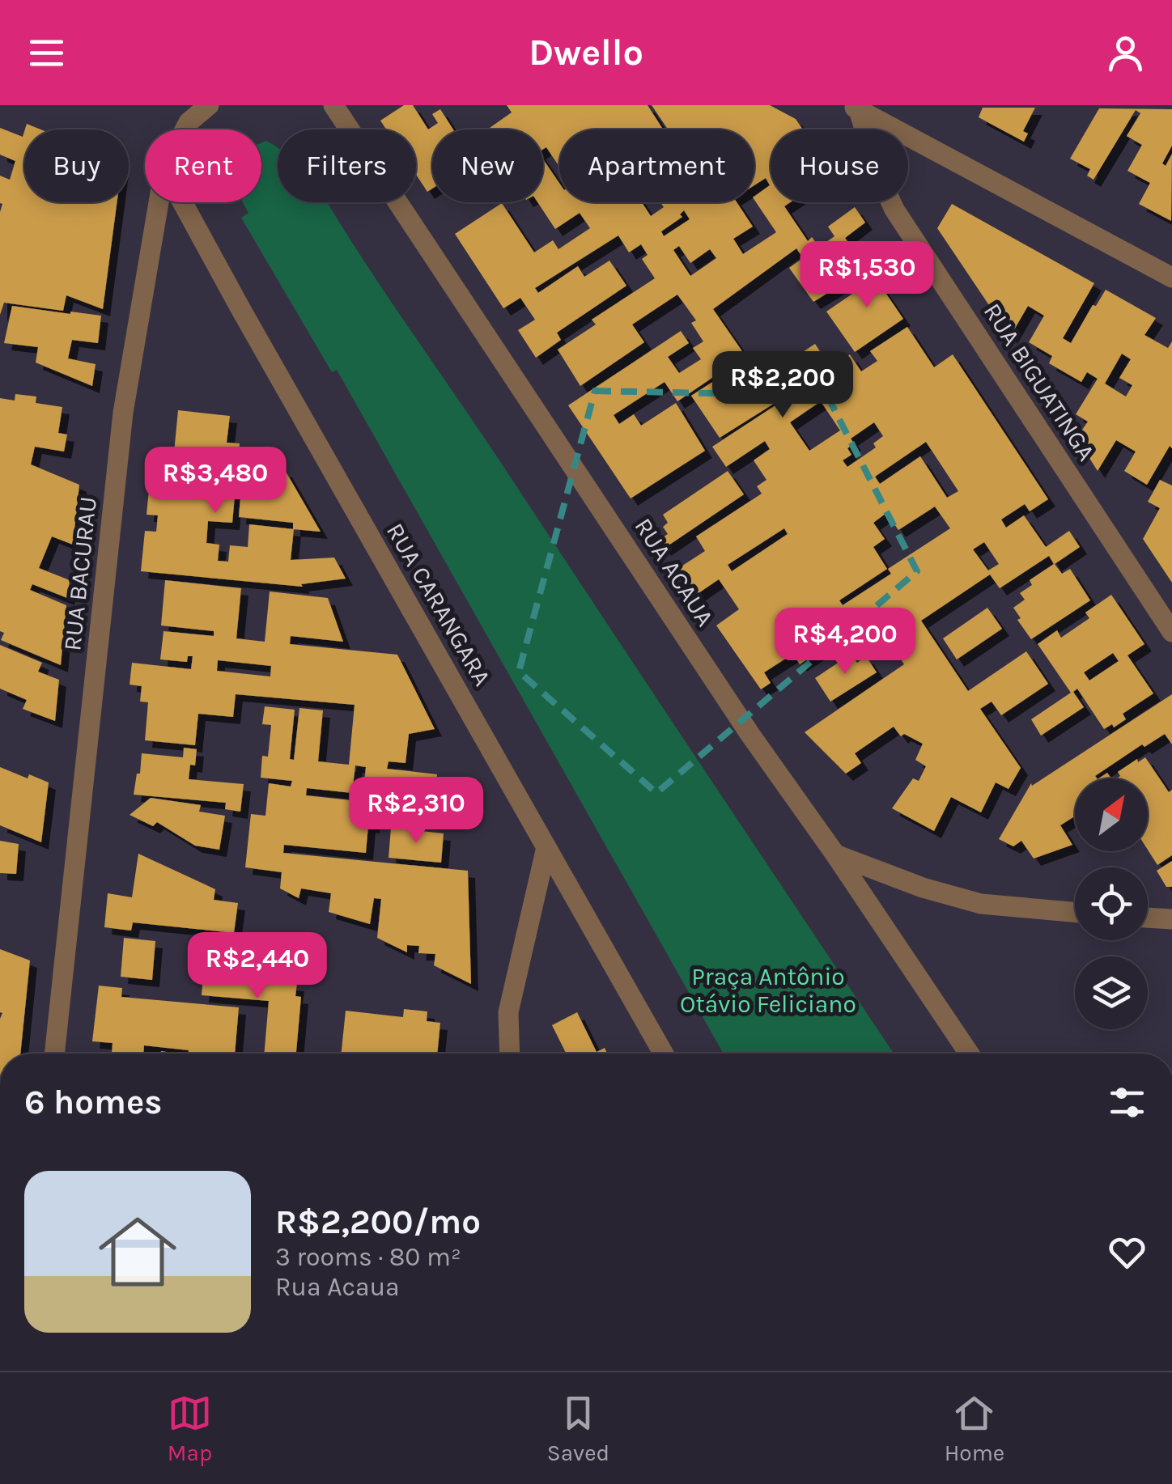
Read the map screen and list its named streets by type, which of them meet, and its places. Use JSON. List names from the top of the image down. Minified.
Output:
{"streets":{"street":["RUA BIGUATINGA","RUA ACAUA","RUA BACURAU","RUA CARANGARA"]},"parks":["Praça Antônio Otávio Feliciano"],"north":"top right","page":{"header":"Dwello","chip":["Buy","Rent","Filters","New","Apartment","House"],"price":["R$1,530","R$2,200","R$3,480","R$4,200","R$2,310","R$2,440"],"heading":"6 homes","list":[{"name":"R$2,200/mo","note":"3 rooms · 80 m² · Rua Acaua"}],"tabs":["Map","Saved","Home"]}}
